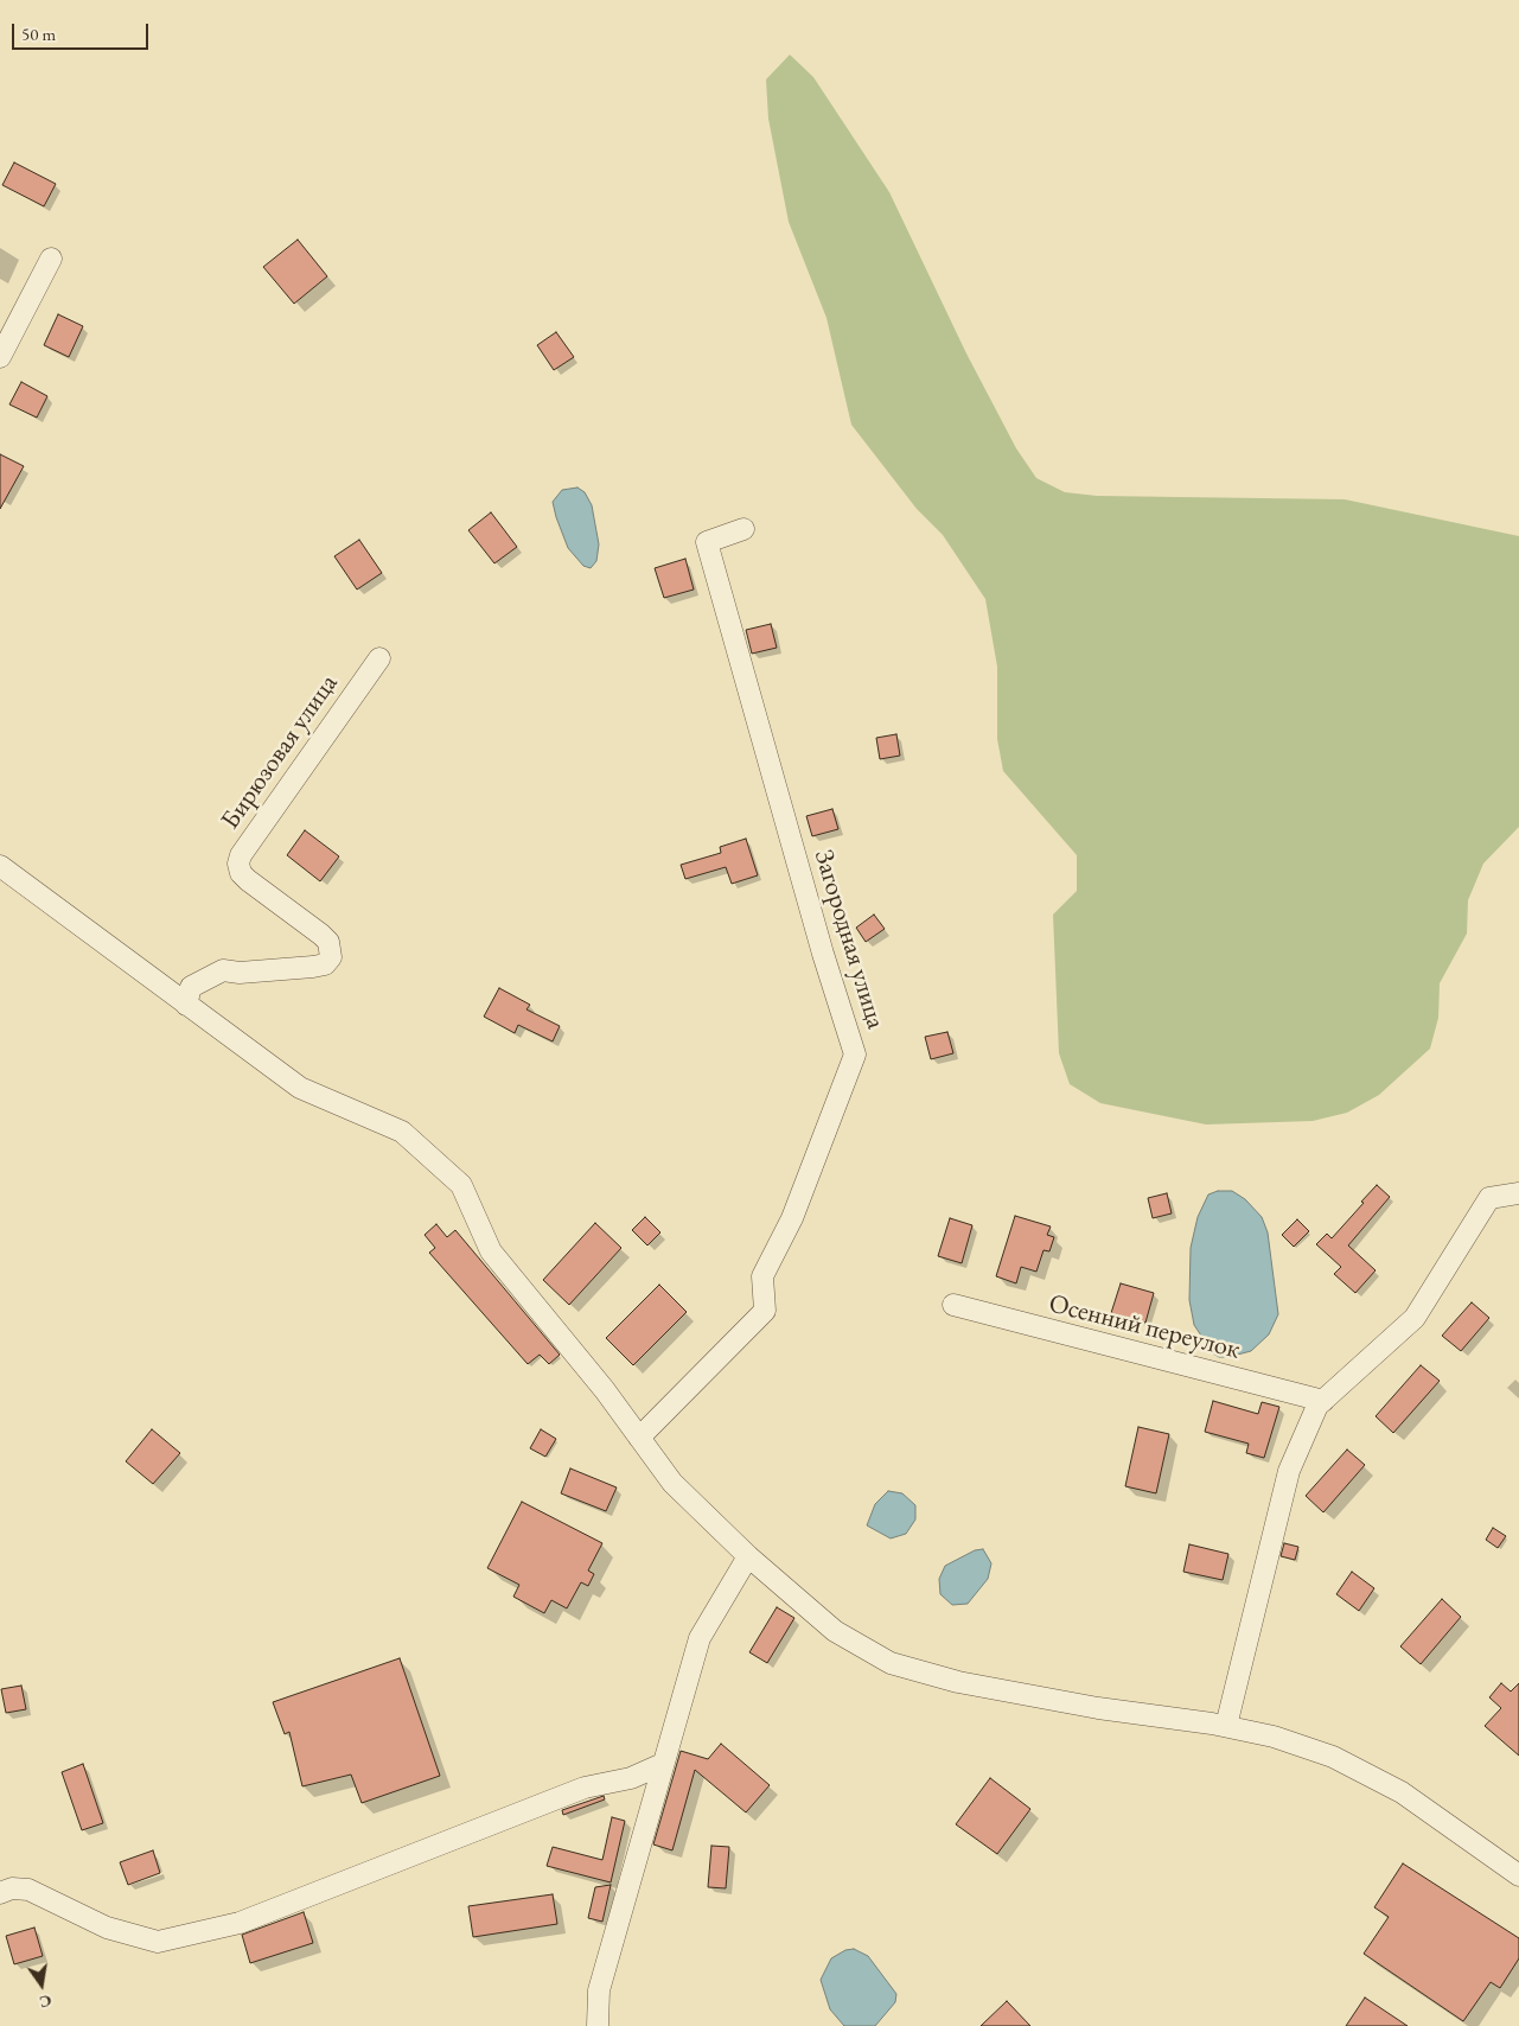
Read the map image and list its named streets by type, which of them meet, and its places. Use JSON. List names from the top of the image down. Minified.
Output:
{"streets":{"street":["Бирюзовая улица","Загородная улица","Осенний переулок"]},"scale_bar":"50 m","north":"bottom"}
